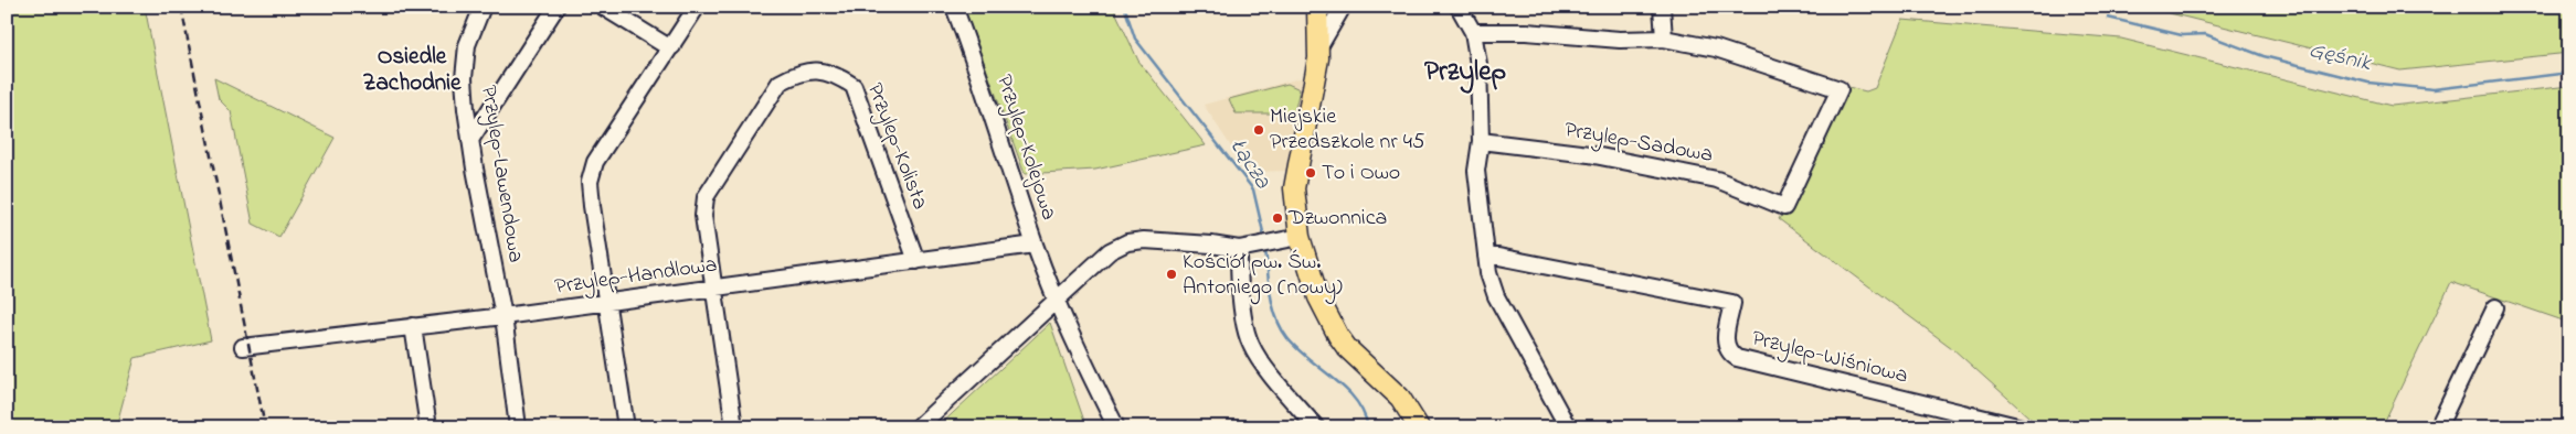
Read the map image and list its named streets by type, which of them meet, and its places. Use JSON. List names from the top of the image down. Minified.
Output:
{"streets":{"street":["Przylep-Sadowa","Przylep-Kolista","Przylep-Kolejowa","Przylep-Lawendowa","Przylep-Handlowa","Przylep-Wiśniowa"]},"crossings":[["Przylep-Kolista","Przylep-Handlowa"],["Przylep-Kolejowa","Przylep-Handlowa"],["Przylep-Lawendowa","Przylep-Handlowa"]],"districts":["Osiedle Zachodnie","Przylep"],"water":["Gęśnik","Łącza"],"places":["Miejskie Przedszkole nr 45","To i Owo","Dzwonnica","Kościół pw. Św. Antoniego (nowy)"]}
